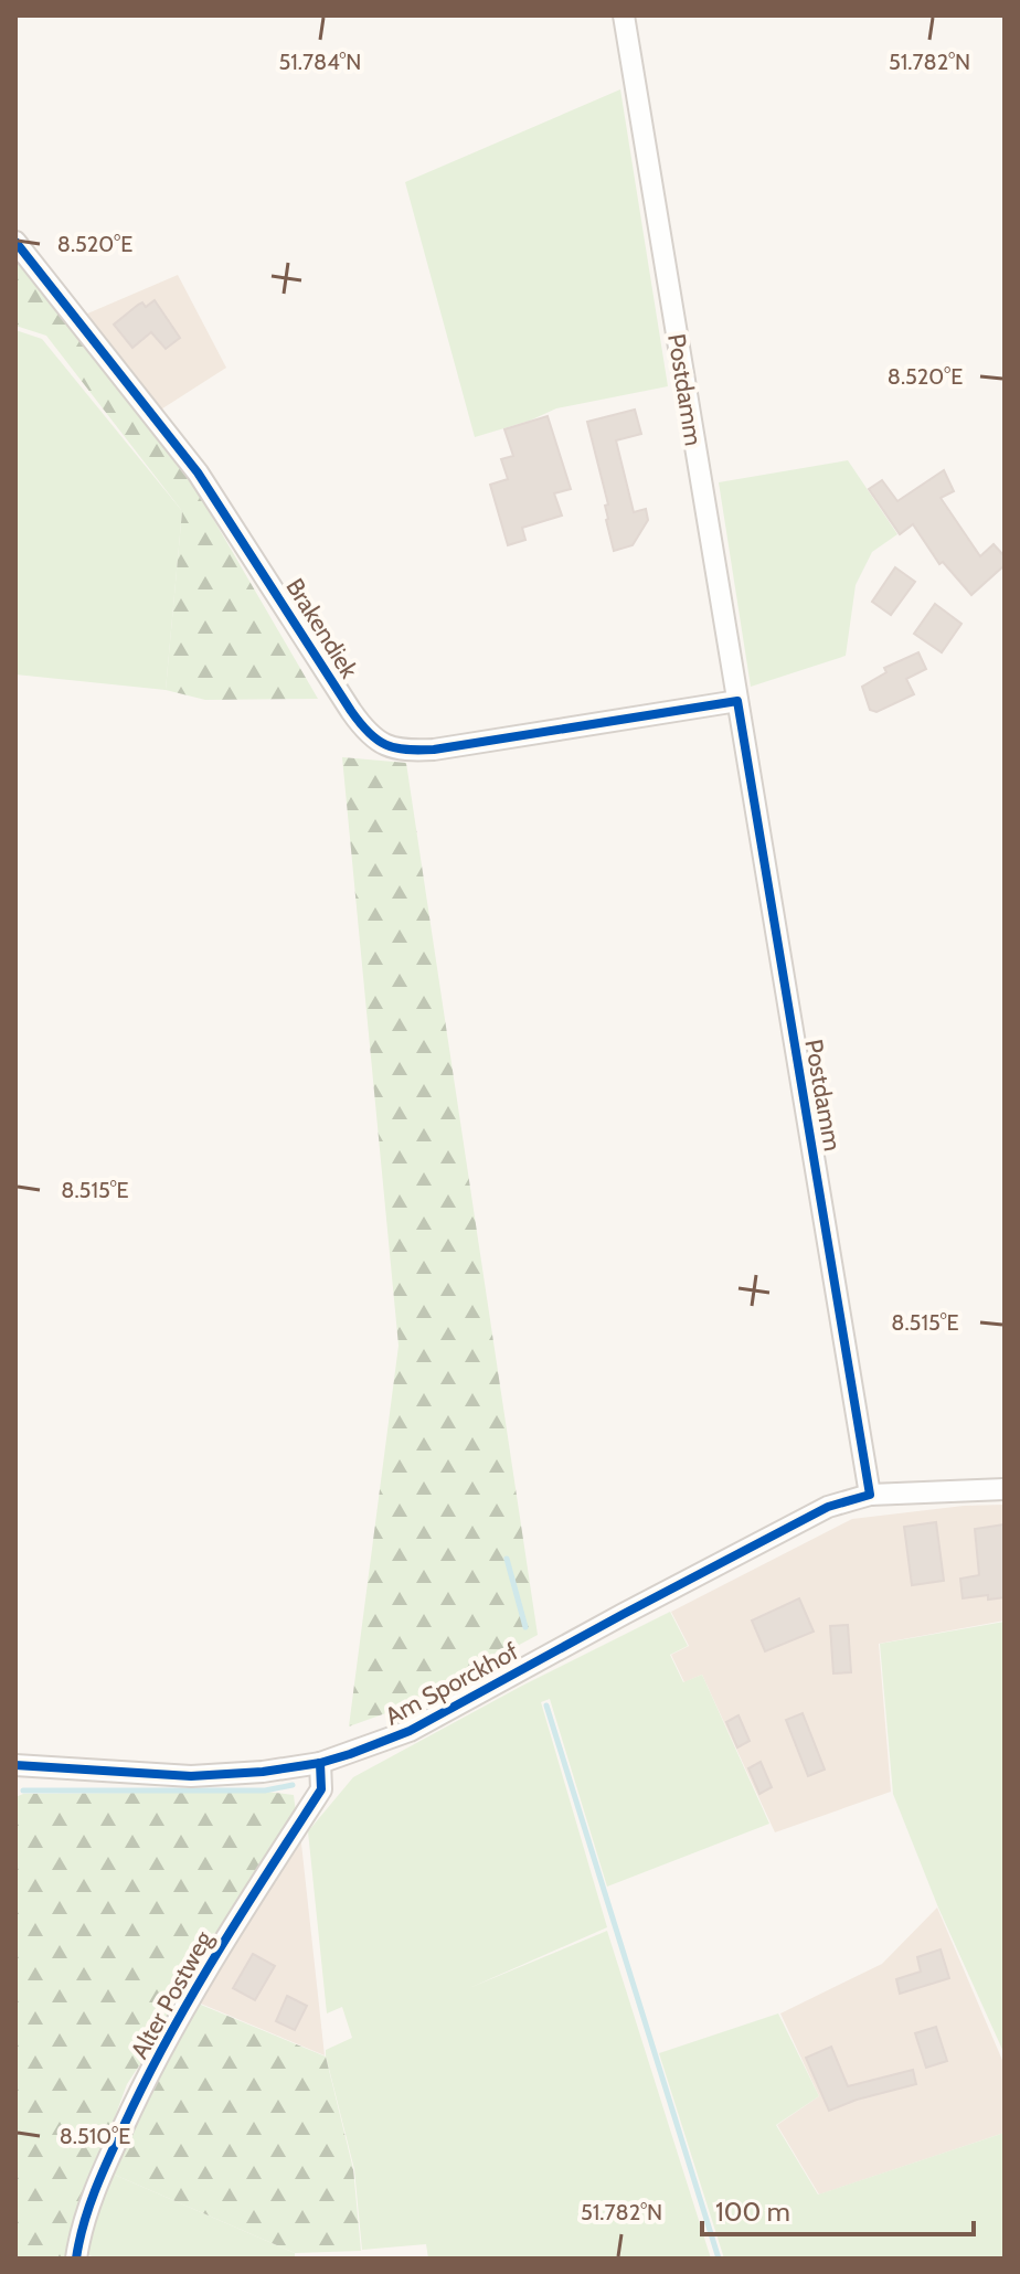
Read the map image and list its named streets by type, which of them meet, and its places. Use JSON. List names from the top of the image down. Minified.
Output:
{"streets":{"street":["Postdamm","Brakendiek","Am Sporckhof","Alter Postweg"]},"crossings":[["Postdamm","Brakendiek"],["Postdamm","Am Sporckhof"],["Am Sporckhof","Alter Postweg"]],"scale_bar":"100 m","coordinates":["51.784°N","51.782°N","8.520°E","8.515°E","8.510°E"]}
